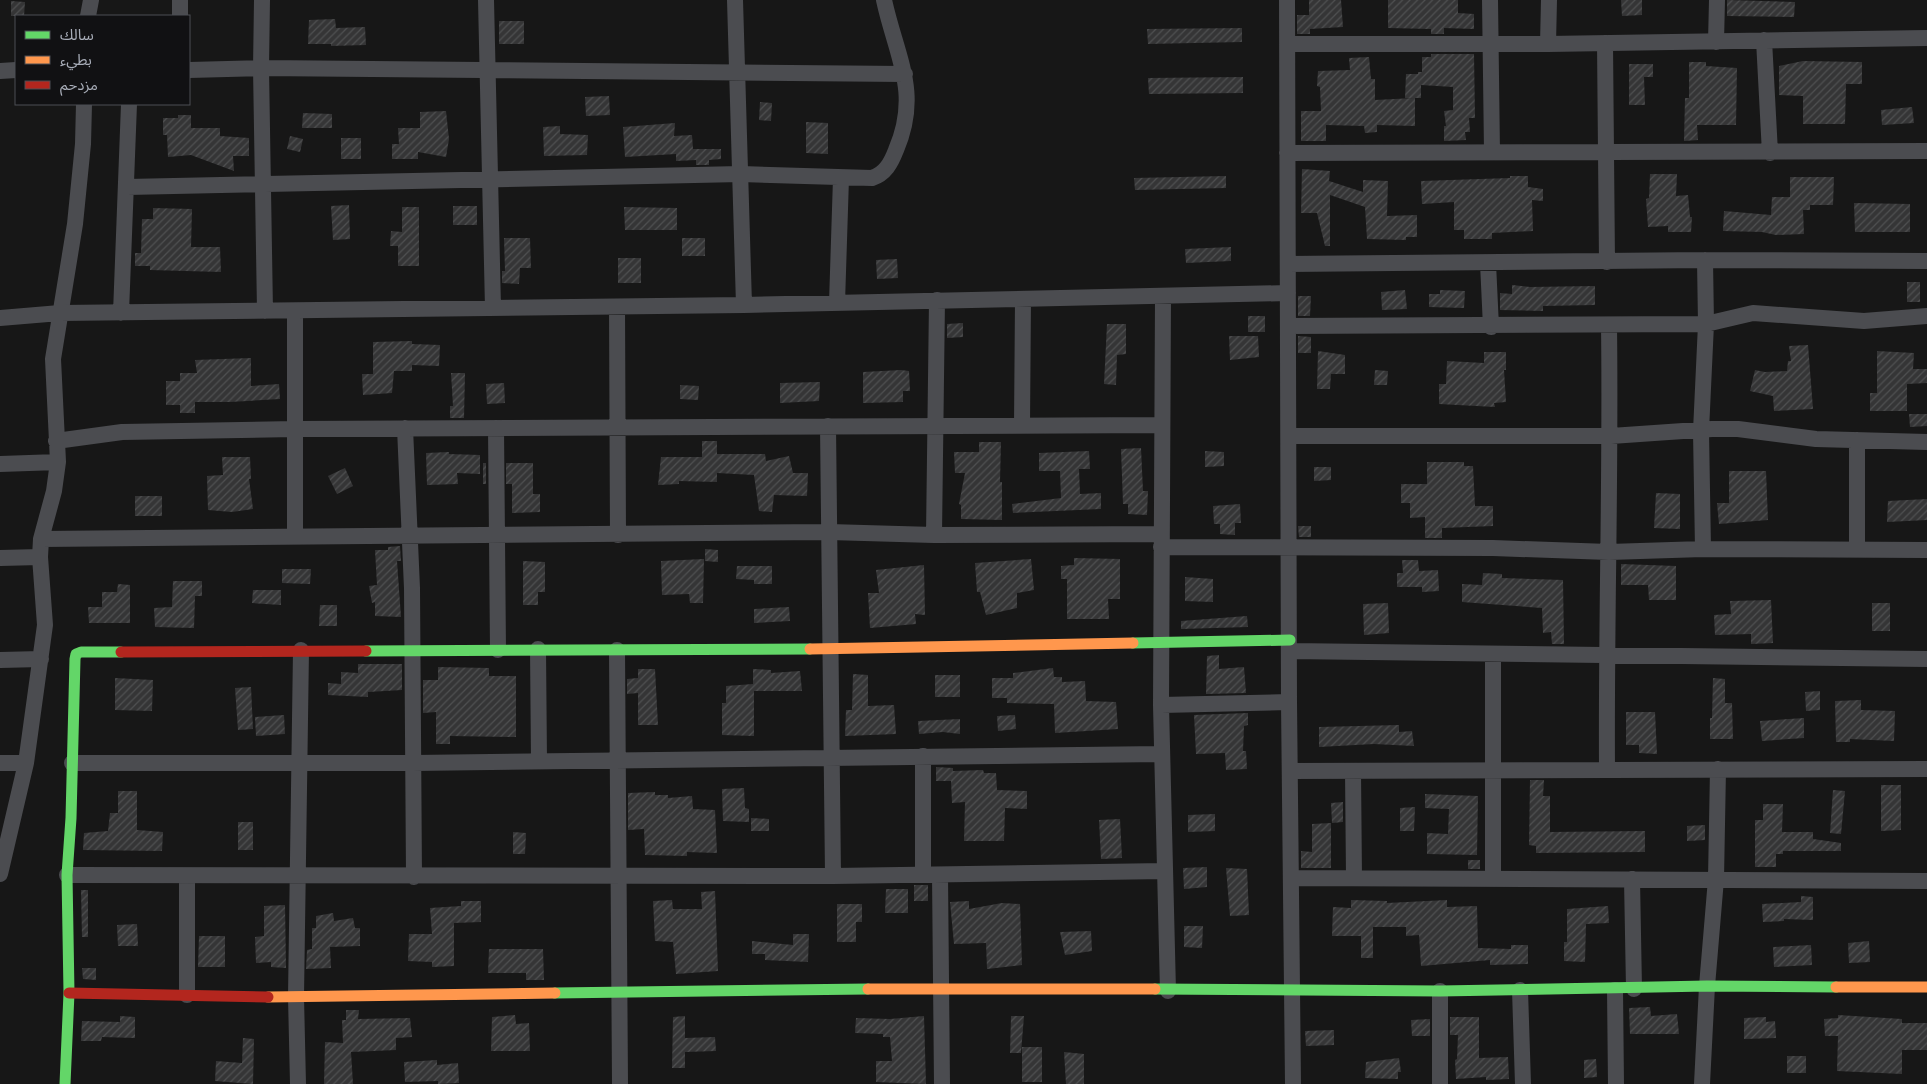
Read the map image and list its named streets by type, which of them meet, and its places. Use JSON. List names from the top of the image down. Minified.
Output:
{"legend":["سالك","بطيء","مزدحم"]}
